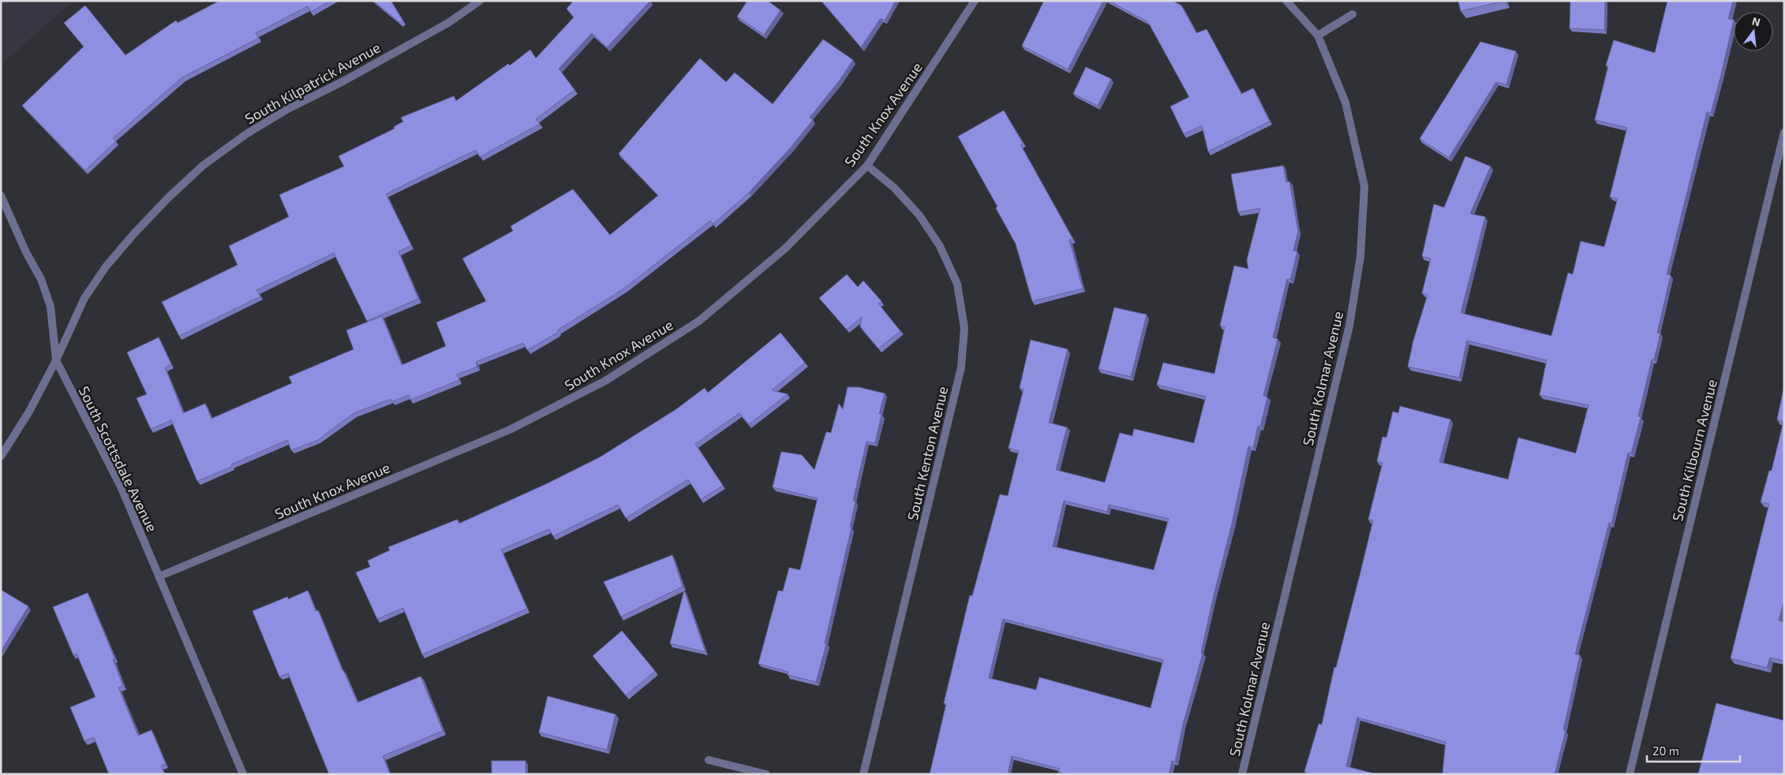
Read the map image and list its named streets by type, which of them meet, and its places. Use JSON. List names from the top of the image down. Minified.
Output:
{"streets":{"street":["South Kilpatrick Avenue","South Knox Avenue","South Kolmar Avenue","South Kilbourn Avenue","South Kenton Avenue","South Scottsdale Avenue"]},"crossings":[["South Kilpatrick Avenue","South Scottsdale Avenue"],["South Knox Avenue","South Kenton Avenue"],["South Knox Avenue","South Scottsdale Avenue"]],"scale_bar":"20 m","north":"top"}
